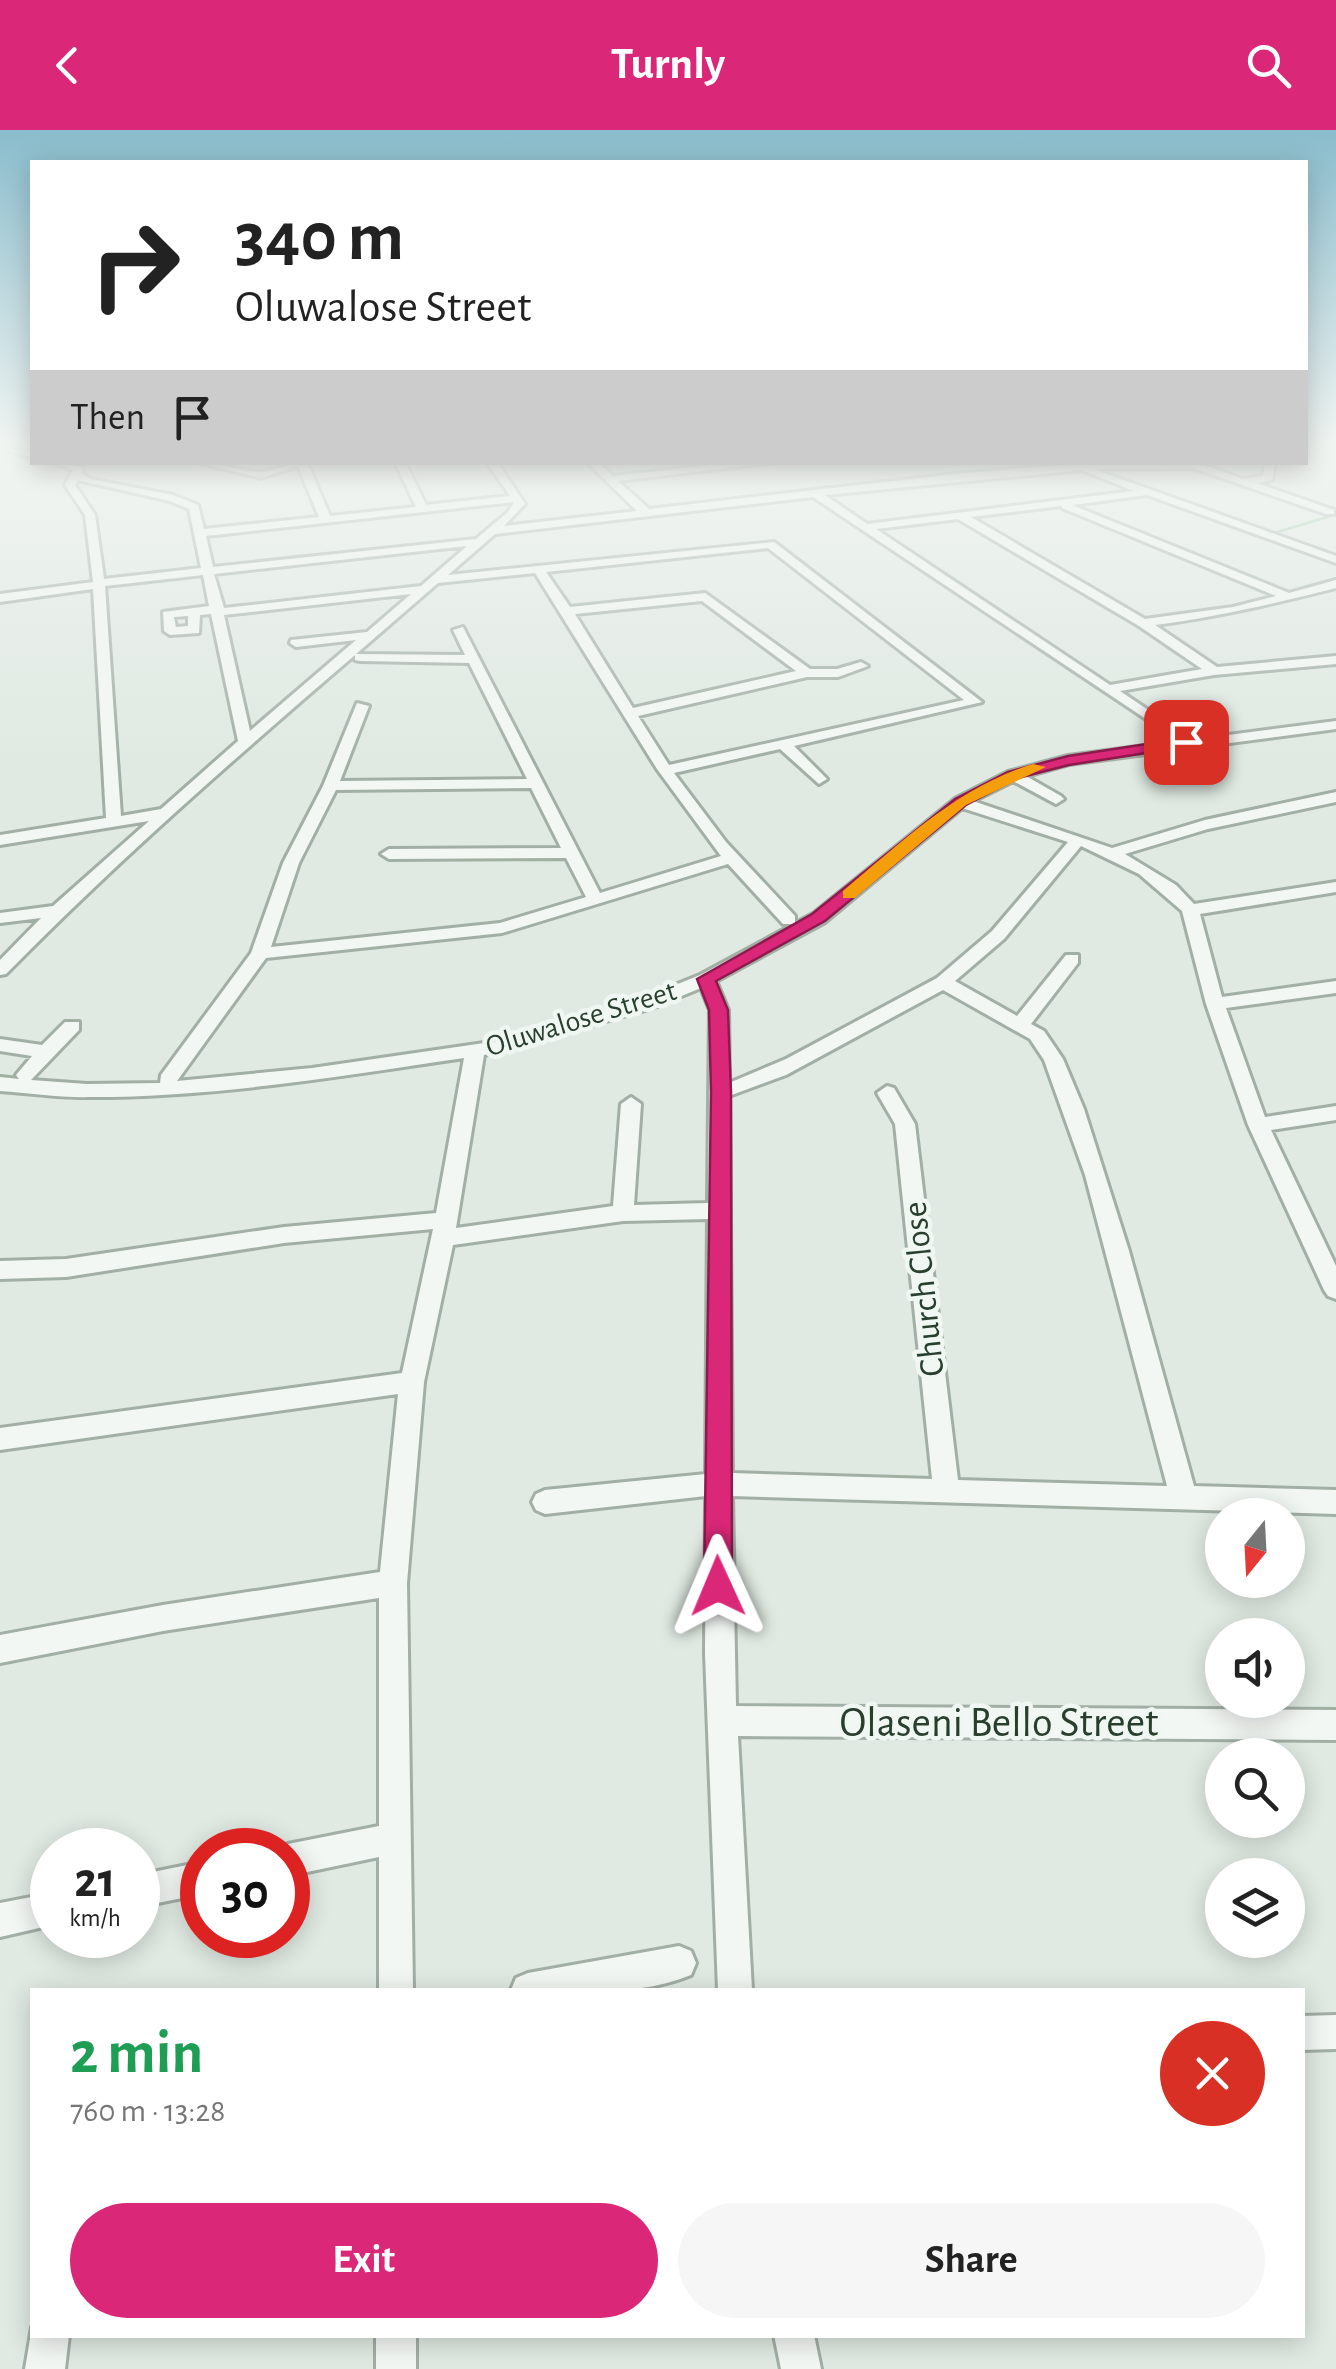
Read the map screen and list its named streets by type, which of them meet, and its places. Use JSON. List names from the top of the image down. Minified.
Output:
{"streets":{"street":["Oluwalose Street","Church Close","Olaseni Bello Street"]},"north":"bottom","page":{"header":"Turnly","turn":["340 m","Oluwalose Street"],"then":"Then","speed":"21 km/h","limit":"30","heading":["2 min","760 m · 13:28"],"buttons":["Exit","Share"]}}
